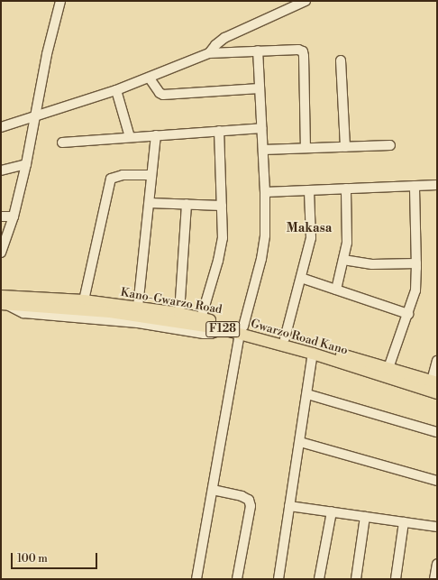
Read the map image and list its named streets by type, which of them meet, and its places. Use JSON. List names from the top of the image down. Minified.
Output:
{"streets":{"main road":["Kano-Gwarzo Road","F128","Gwarzo Road Kano"]},"crossings":[["Kano-Gwarzo Road","Gwarzo Road Kano"]],"districts":["Makasa"],"scale_bar":"100 m"}
